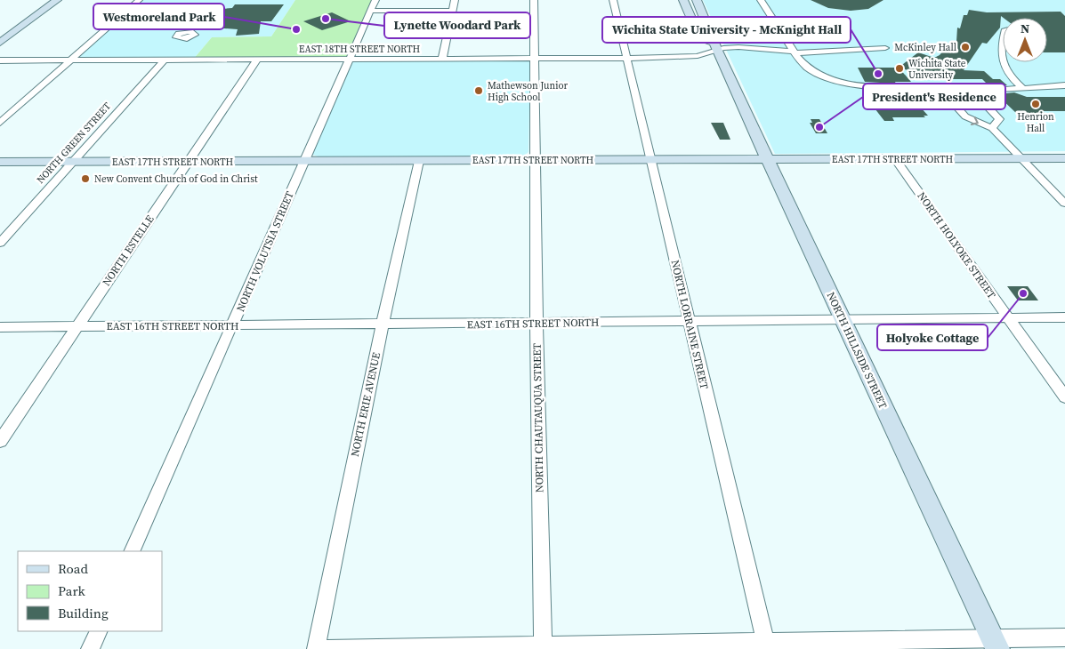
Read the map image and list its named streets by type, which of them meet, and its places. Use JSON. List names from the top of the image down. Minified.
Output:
{"streets":{"main road":["NORTH HILLSIDE STREET"],"street":["EAST 18TH STREET NORTH","NORTH GREEN STREET","EAST 17TH STREET NORTH","NORTH HOLYOKE STREET","NORTH ESTELLE","NORTH VOLUTSIA STREET","EAST 16TH STREET NORTH","NORTH LORRAINE STREET","NORTH ERIE AVENUE","NORTH CHAUTAUQUA STREET"]},"crossings":[["EAST 18TH STREET NORTH","NORTH GREEN STREET"],["EAST 18TH STREET NORTH","NORTH ESTELLE"],["EAST 18TH STREET NORTH","NORTH VOLUTSIA STREET"],["EAST 18TH STREET NORTH","NORTH LORRAINE STREET"],["EAST 18TH STREET NORTH","NORTH HILLSIDE STREET"],["EAST 18TH STREET NORTH","NORTH CHAUTAUQUA STREET"],["NORTH GREEN STREET","EAST 17TH STREET NORTH"],["EAST 17TH STREET NORTH","NORTH HOLYOKE STREET"],["EAST 17TH STREET NORTH","NORTH ESTELLE"],["EAST 17TH STREET NORTH","NORTH VOLUTSIA STREET"],["EAST 17TH STREET NORTH","NORTH LORRAINE STREET"],["EAST 17TH STREET NORTH","NORTH HILLSIDE STREET"],["EAST 17TH STREET NORTH","NORTH ERIE AVENUE"],["EAST 17TH STREET NORTH","NORTH CHAUTAUQUA STREET"],["NORTH HOLYOKE STREET","EAST 16TH STREET NORTH"],["NORTH ESTELLE","EAST 16TH STREET NORTH"],["NORTH VOLUTSIA STREET","EAST 16TH STREET NORTH"],["EAST 16TH STREET NORTH","NORTH LORRAINE STREET"],["EAST 16TH STREET NORTH","NORTH HILLSIDE STREET"],["EAST 16TH STREET NORTH","NORTH ERIE AVENUE"],["EAST 16TH STREET NORTH","NORTH CHAUTAUQUA STREET"]],"places":["Lynette Woodard Park","Westmoreland Park","McKinley Hall","Wichita State University","Wichita State University - McKnight Hall","Mathewson Junior High School","Henrion Hall","President's Residence","New Convent Church of God in Christ","Holyoke Cottage"],"legend":["Road","Park","Building"],"north":"top"}
